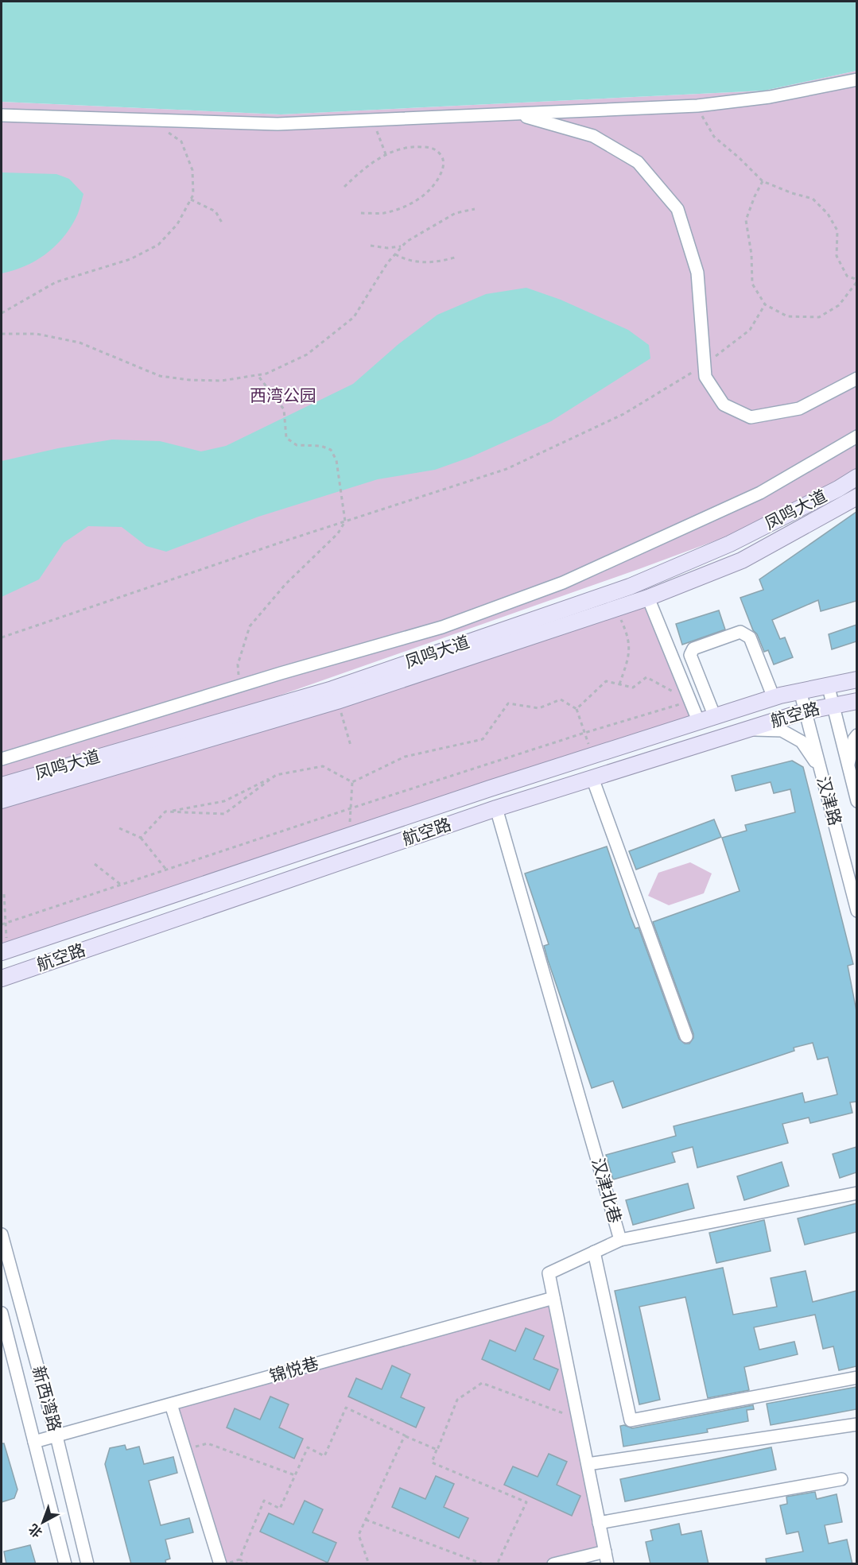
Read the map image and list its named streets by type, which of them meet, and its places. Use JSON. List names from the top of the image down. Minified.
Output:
{"streets":{"main road":["凤鸣大道","航空路"],"street":["汉津路","汉津北巷","锦悦巷","新西湾路"]},"crossings":[["航空路","汉津路"],["航空路","汉津北巷"],["汉津北巷","锦悦巷"],["锦悦巷","新西湾路"]],"parks":["西湾公园"],"north":"bottom left"}
